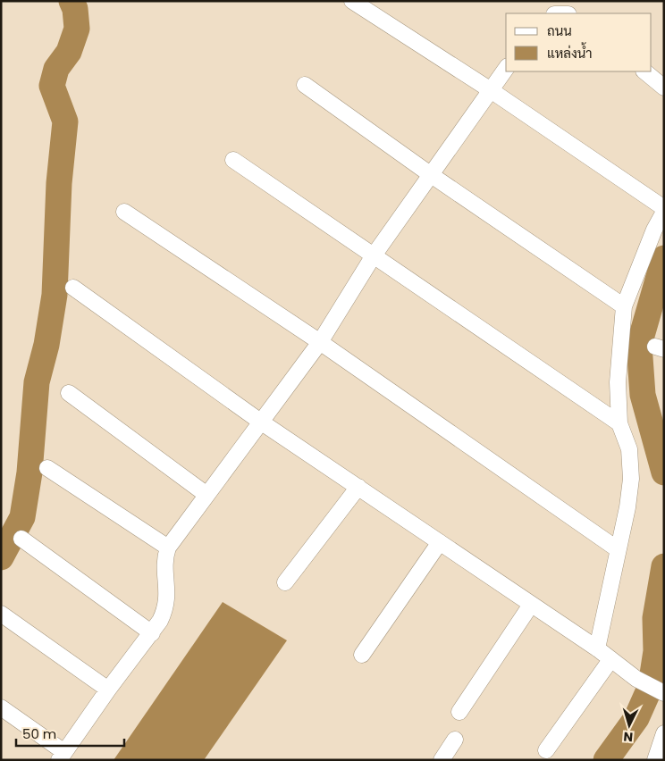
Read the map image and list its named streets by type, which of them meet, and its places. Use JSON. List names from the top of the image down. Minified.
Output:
{"legend":["ถนน","แหล่งน้ำ"],"scale_bar":"50 m","north":"bottom"}
